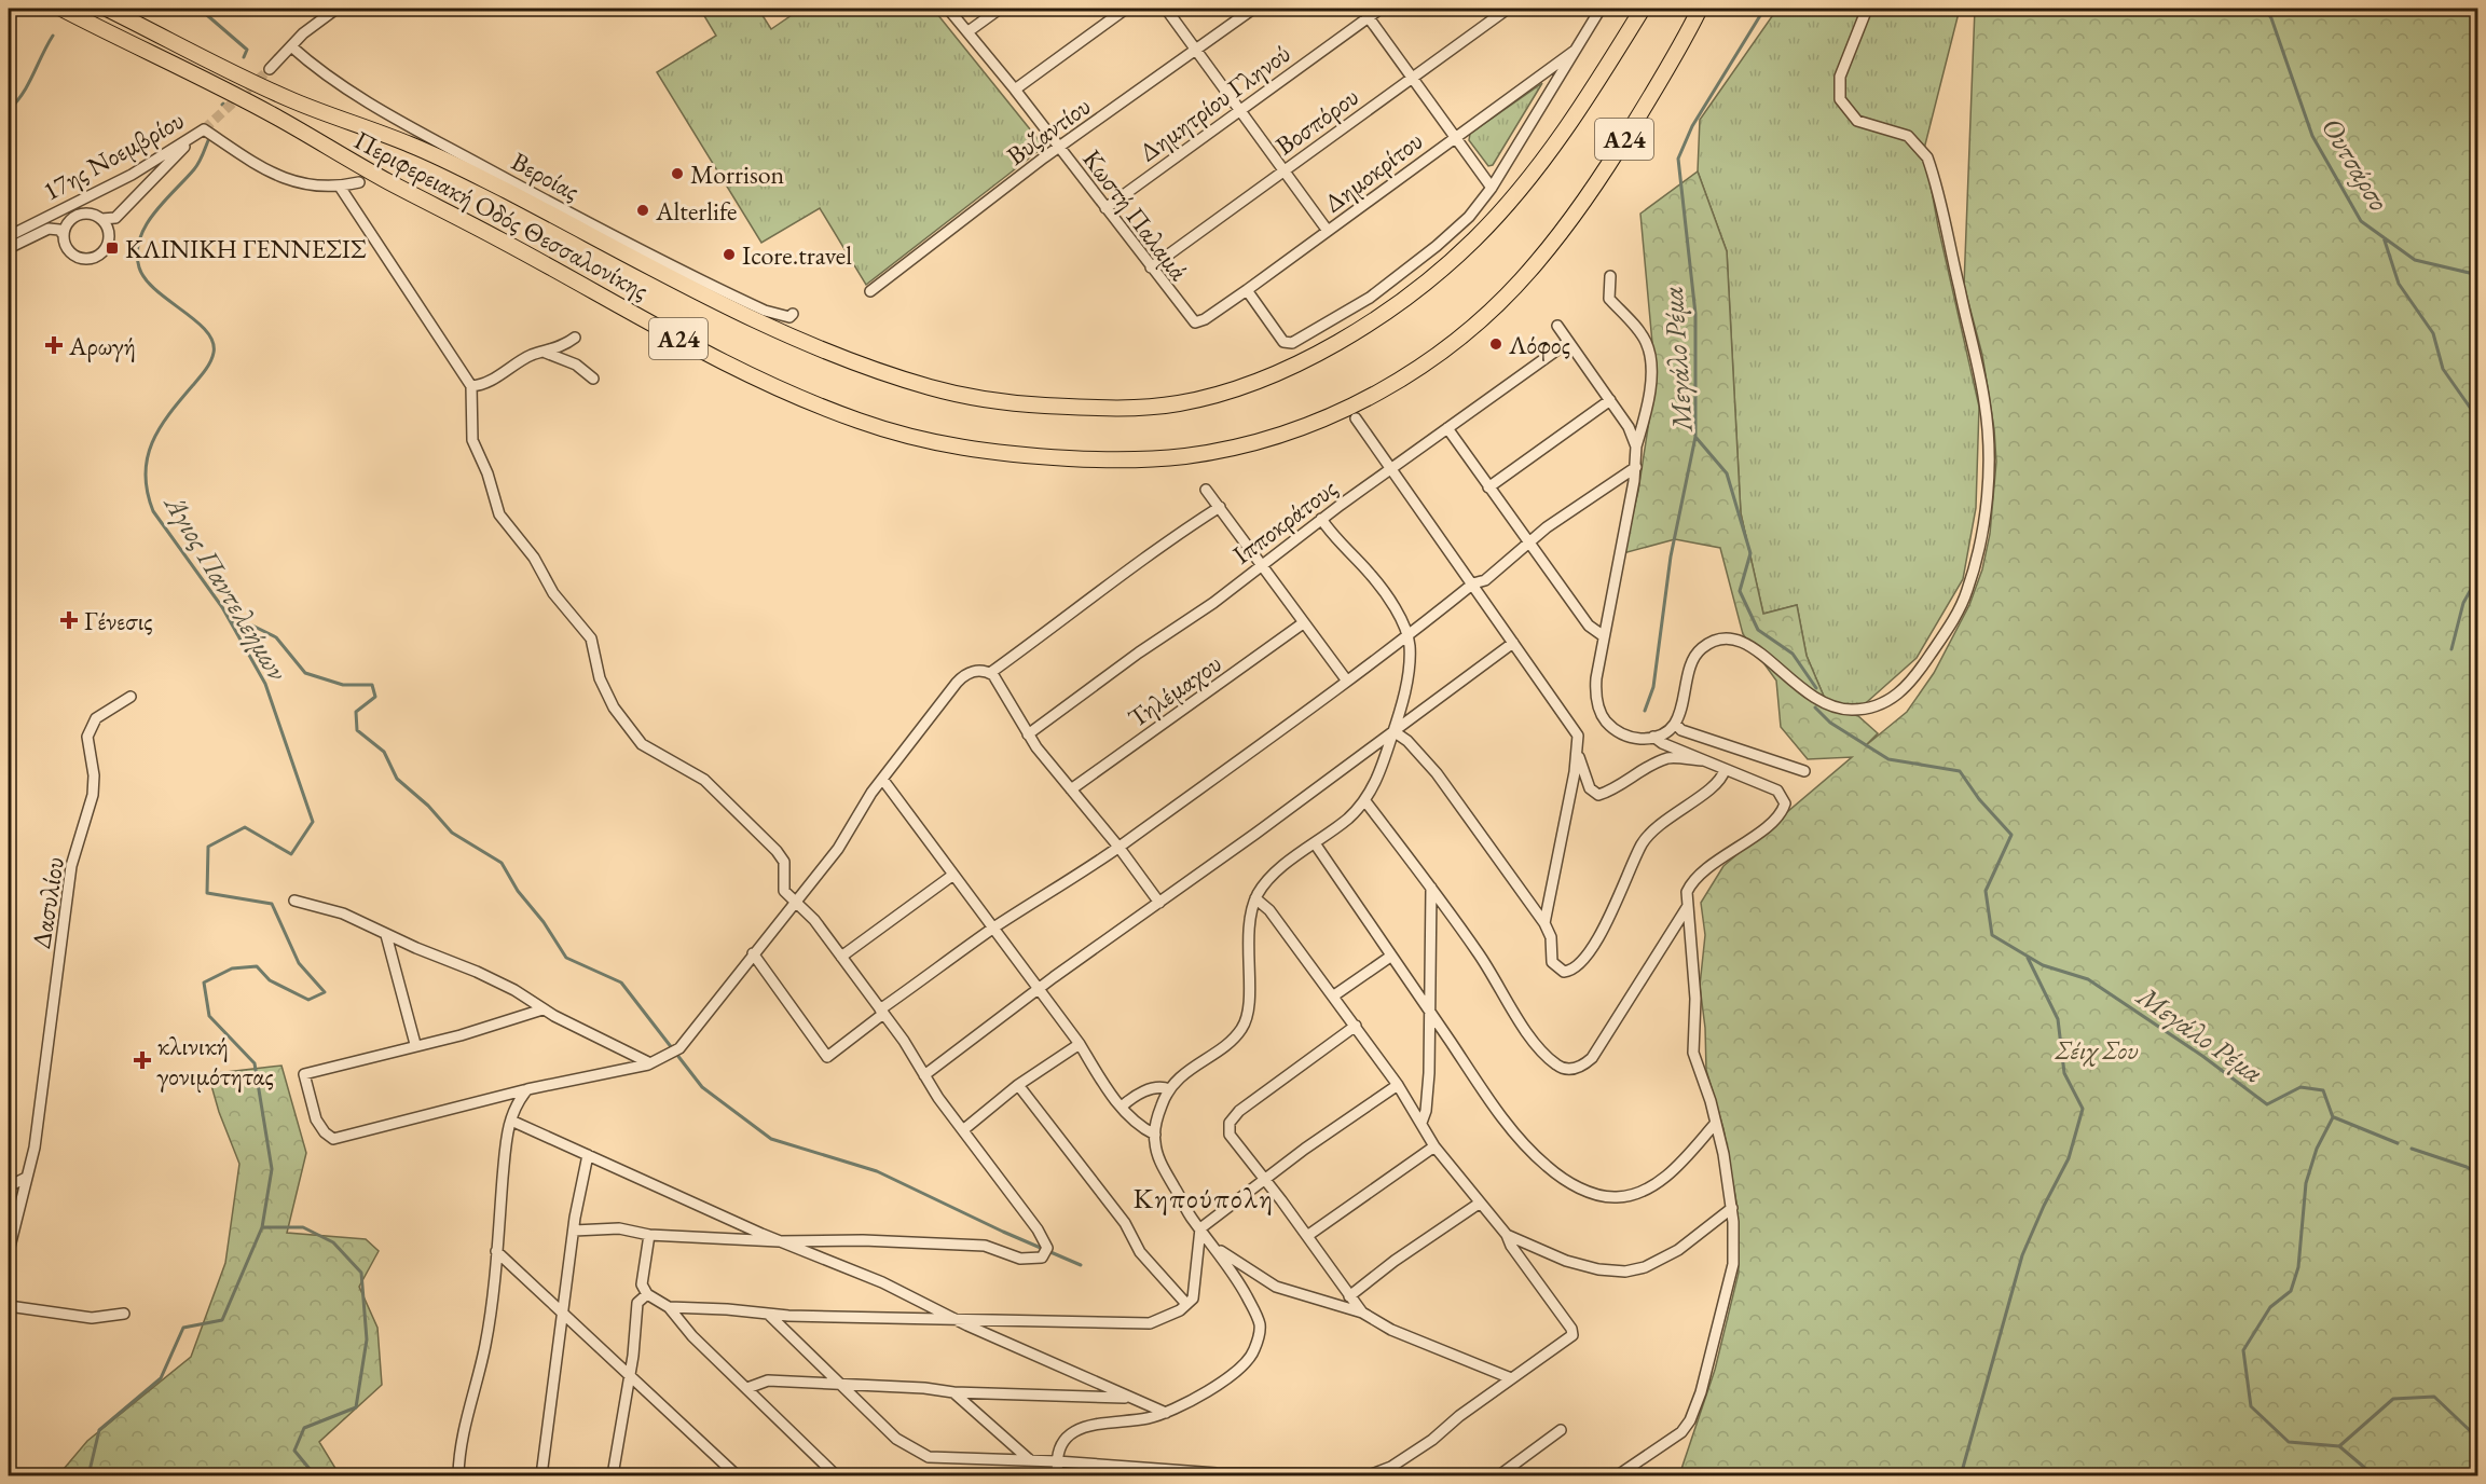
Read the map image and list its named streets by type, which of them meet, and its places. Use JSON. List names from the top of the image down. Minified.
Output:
{"streets":{"highway":["Α24","Περιφερειακή Οδός Θεσσαλονίκης"],"street":["Δημητρίου Γληνού","Βοσπόρου","Βυζαντίου","17ης Νοεμβρίου","Δημοκρίτου","Βεροίας","Κωστή Παλαμά","Ιπποκράτους","Τηλέμαχου","Δασυλίου"]},"crossings":[["Δημητρίου Γληνού","Κωστή Παλαμά"],["Βοσπόρου","Κωστή Παλαμά"],["Βυζαντίου","Κωστή Παλαμά"],["Δημοκρίτου","Κωστή Παλαμά"]],"districts":["Κηπούπολη"],"water":["Ουτσάρσο","Μεγάλο Ρέμα","Άγιος Παντελεήμων"],"parks":["Σέιχ Σου"],"places":{"other":["Morrison","Alterlife","Icore.travel","Λόφος"],"transit":["ΚΛΙΝΙΚΗ ΓΕΝΝΕΣΙΣ"],"health":["Αρωγή","Γένεσις","κλινική γονιμότητας"]}}
